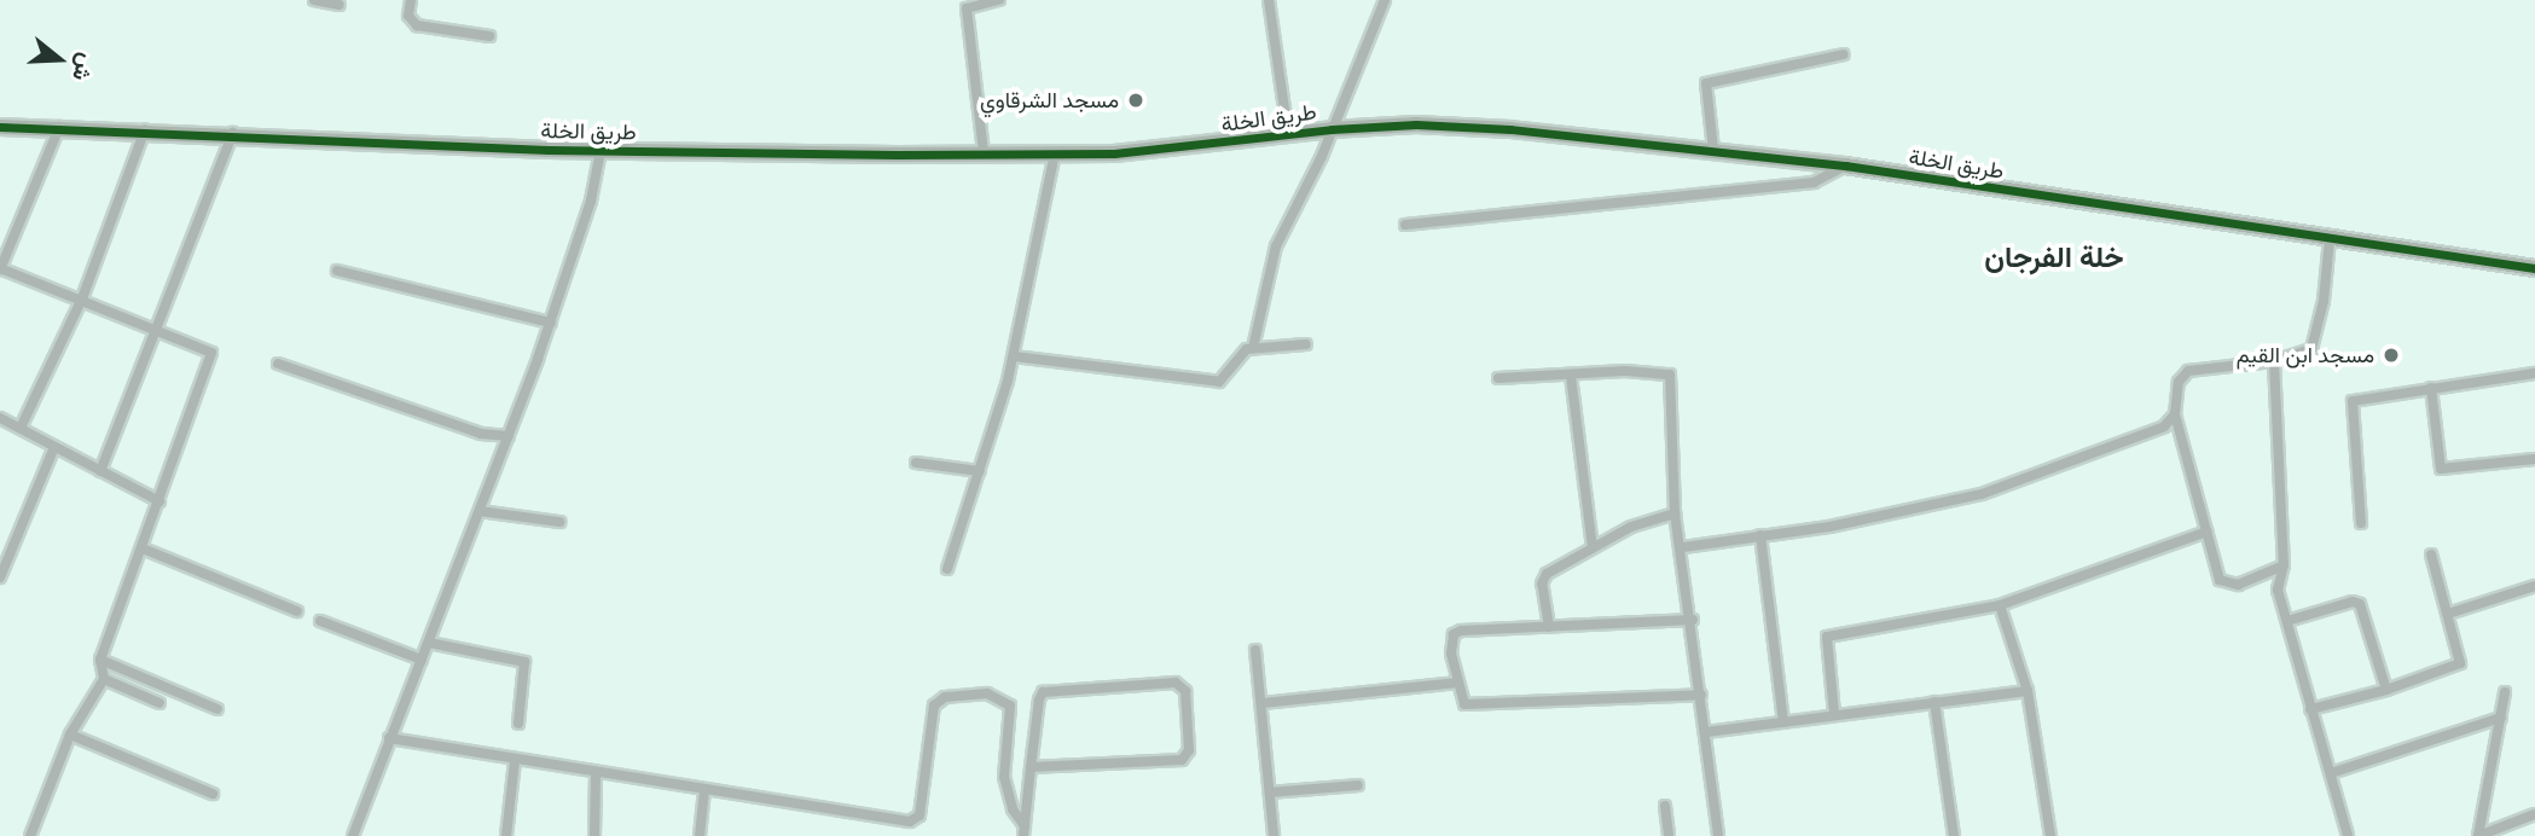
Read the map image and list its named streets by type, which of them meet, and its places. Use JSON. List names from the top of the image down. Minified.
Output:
{"streets":{"street":["طريق الخلة"]},"districts":["خلة الفرجان"],"places":["مسجد الشرقاوي","مسجد ابن القيم"],"north":"right"}
